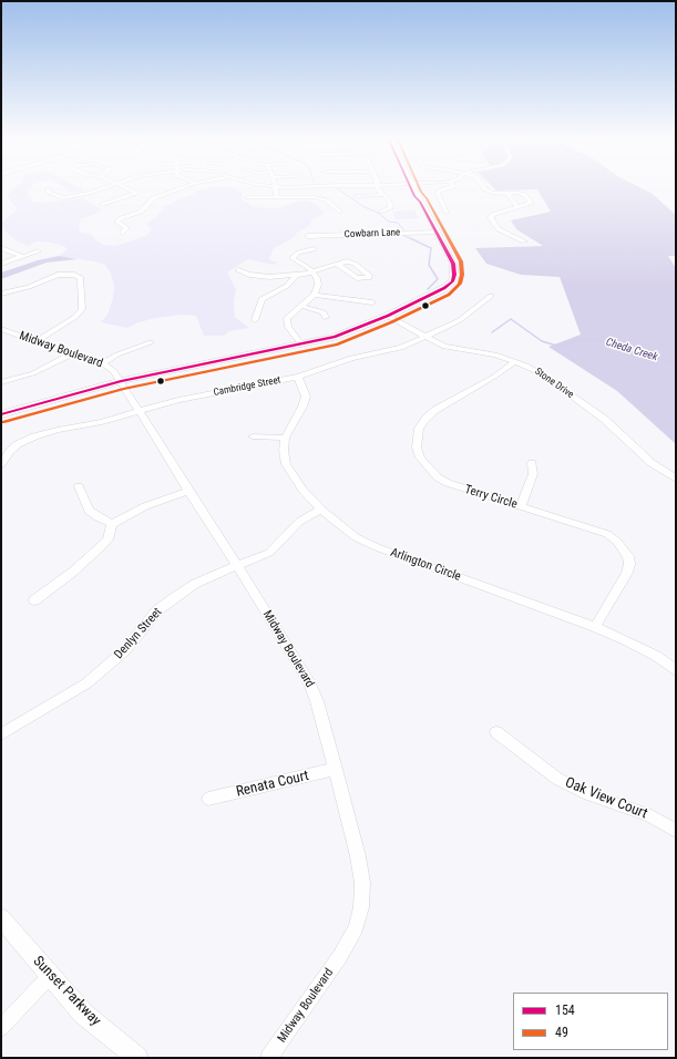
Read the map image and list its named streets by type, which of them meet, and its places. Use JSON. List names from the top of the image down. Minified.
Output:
{"streets":{"main road":["Sunset Parkway"],"street":["Cowbarn Lane","Midway Boulevard","Stone Drive","Cambridge Street","Terry Circle","Arlington Circle","Denlyn Street","Renata Court","Oak View Court"]},"crossings":[["Midway Boulevard","Cambridge Street"],["Midway Boulevard","Denlyn Street"],["Midway Boulevard","Renata Court"],["Stone Drive","Cambridge Street"],["Stone Drive","Terry Circle"],["Terry Circle","Arlington Circle"],["Arlington Circle","Denlyn Street"]],"water":["Cheda Creek"],"lines":["transit line 154","transit line 49"],"legend":["154","49"]}
